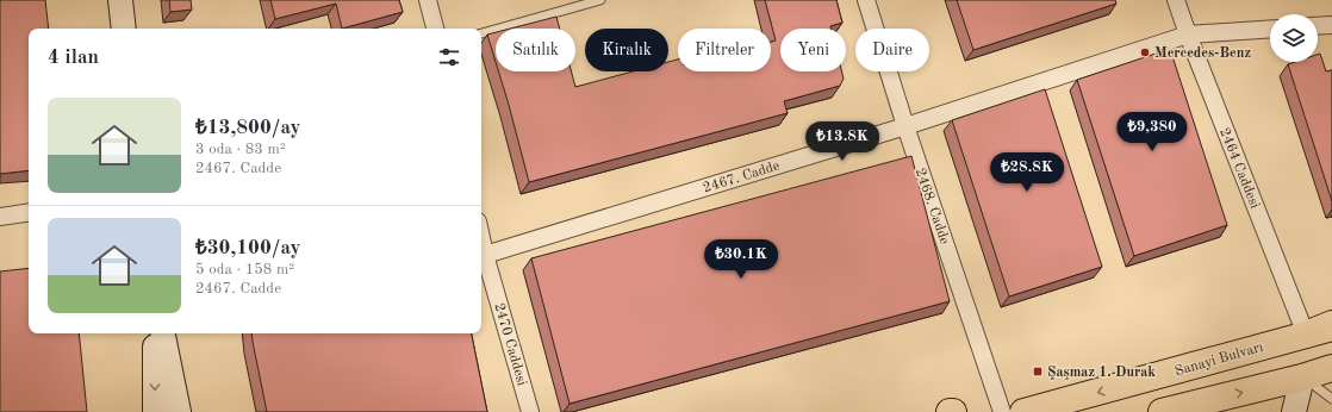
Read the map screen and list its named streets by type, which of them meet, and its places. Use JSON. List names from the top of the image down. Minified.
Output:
{"streets":{"main road":["Sanayi Bulvarı"],"street":["2464 Caddesi","2467. Cadde","2468. Cadde","2470 Caddesi"]},"crossings":[["2464 Caddesi","2467. Cadde"],["2464 Caddesi","Sanayi Bulvarı"],["2467. Cadde","2468. Cadde"],["2467. Cadde","2470 Caddesi"]],"places":{"other":["Mercedes-Benz"],"transit":["Şaşmaz 1. Durak"]},"page":{"chip":["Satılık","Kiralık","Filtreler","Yeni","Daire"],"heading":"4 ilan","list":[{"name":"₺13,800/ay","note":"3 oda · 83 m² · 2467. Cadde"},{"name":"₺30,100/ay","note":"5 oda · 158 m² · 2467. Cadde"}],"price":["₺9,380","₺13.8K","₺28.8K","₺30.1K"]}}
